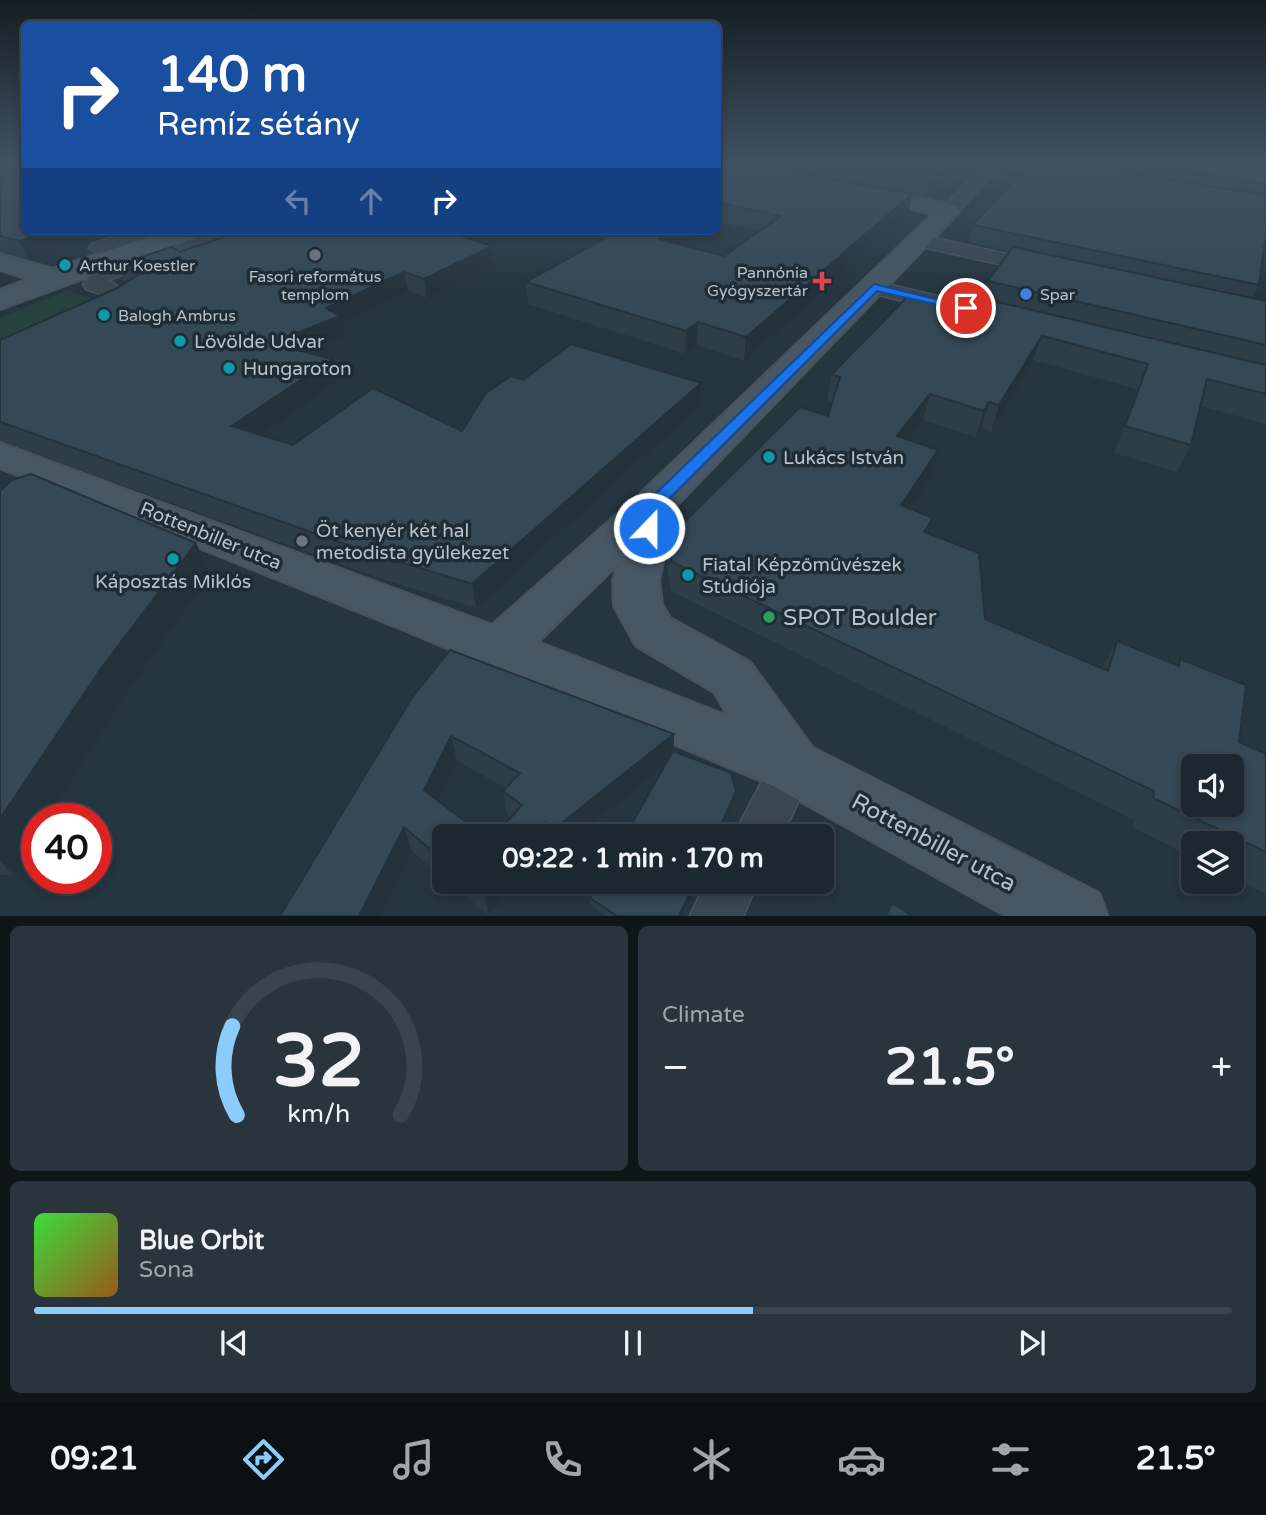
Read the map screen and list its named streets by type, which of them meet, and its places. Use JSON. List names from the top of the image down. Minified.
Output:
{"streets":{"street":["Rottenbiller utca"]},"places":{"other":["Fasori református templom","Arthur Koestler","Spar","Balogh Ambrus","Lövölde Udvar","Hungaroton","Lukács István","Öt kenyér két hal metodista gyülekezet","Káposztás Miklós","Fiatal Képzőművészek Stúdiója","SPOT Boulder"],"health":["Pannónia Gyógyszertár"]},"page":{"turn":["140 m","Remíz sétány"],"limit":"40","trip":"09:22 · 1 min · 170 m","tile":"Climate","heat":["−","21.5°","+"],"song":["Blue Orbit","Sona"],"tabs":["09:21","21.5°"],"gauge":["32","km/h"]}}
